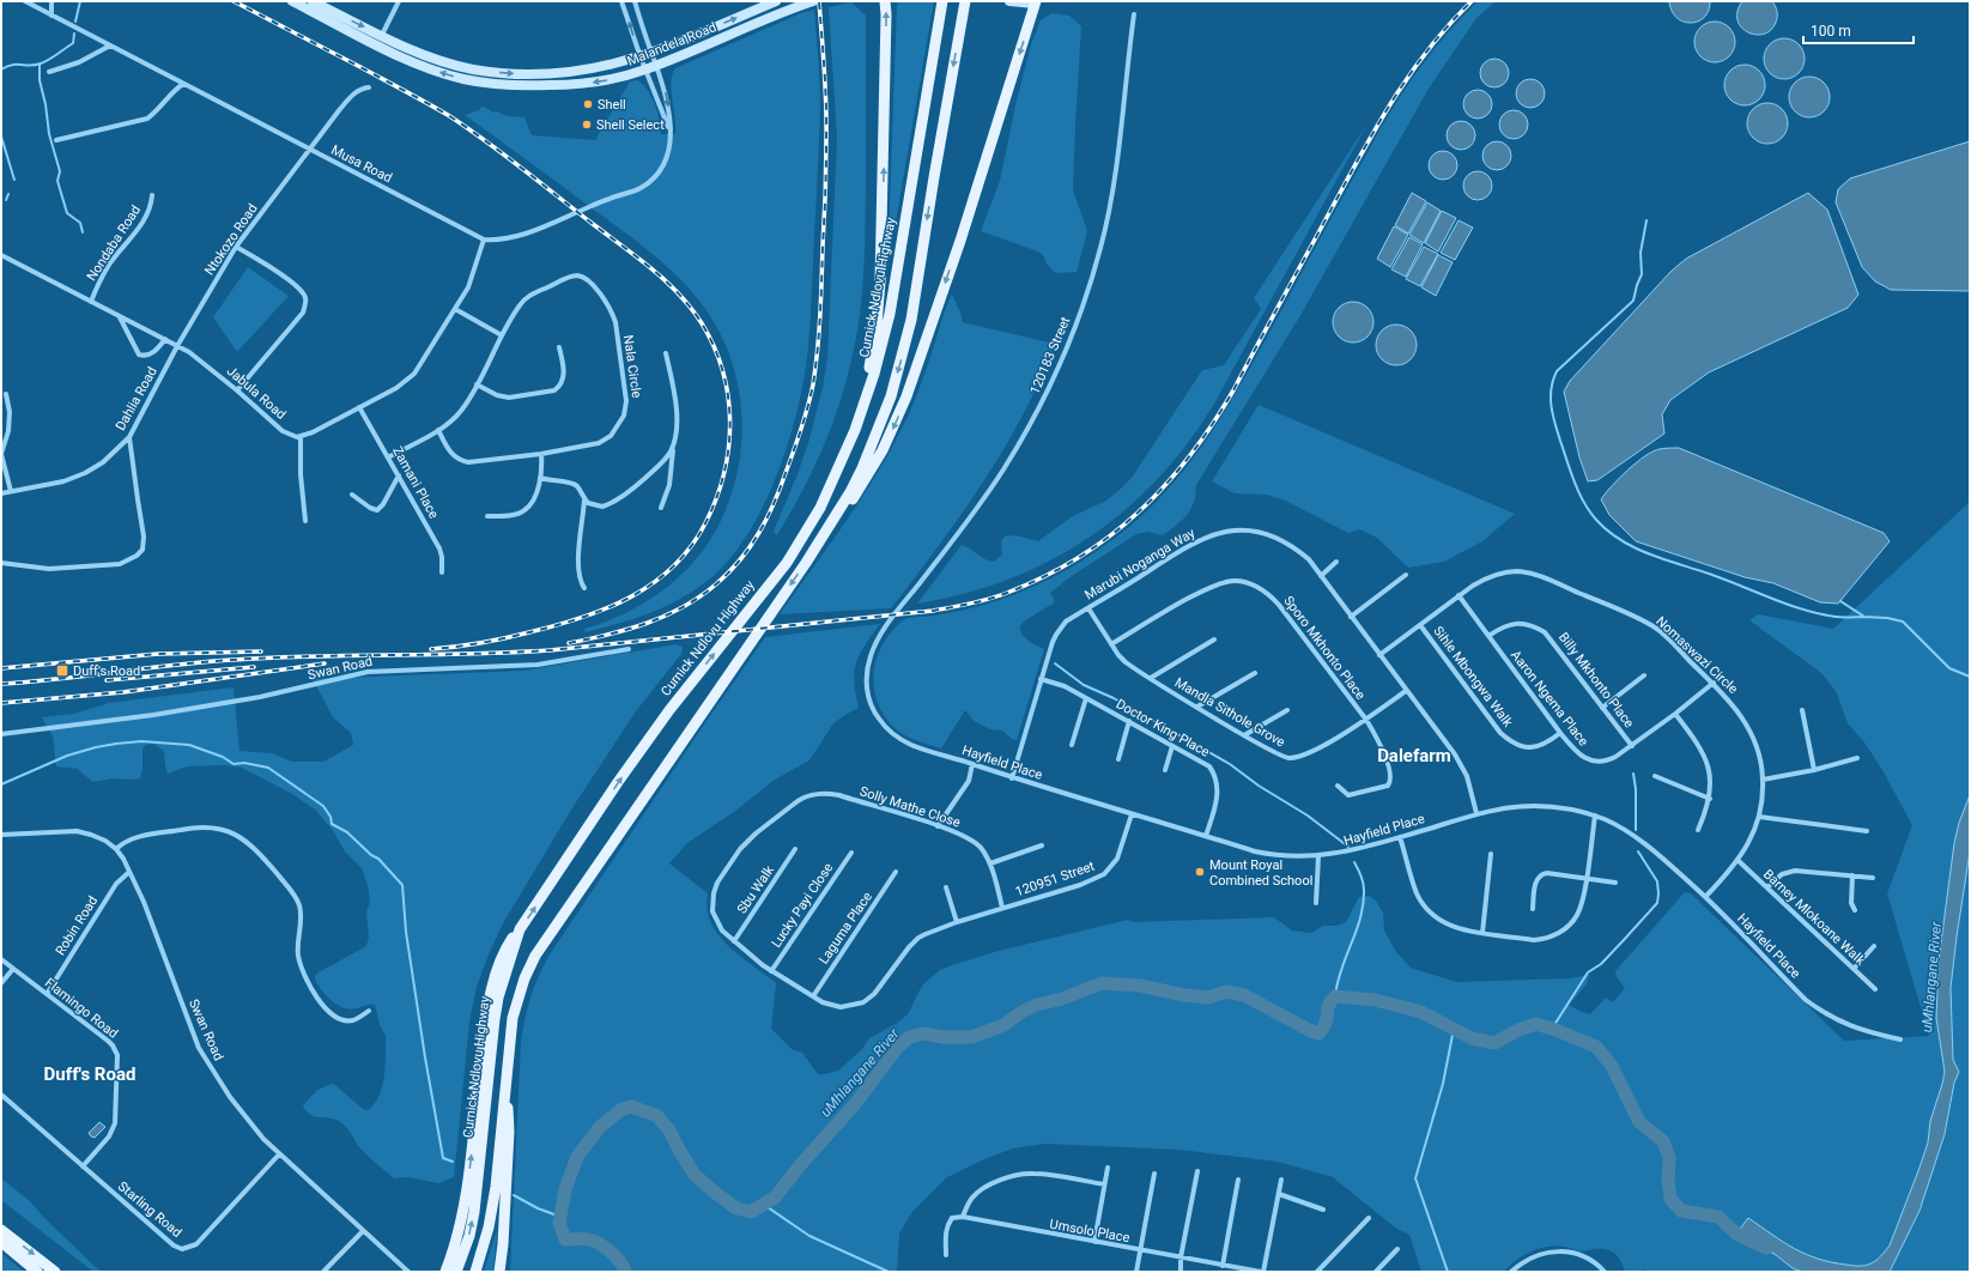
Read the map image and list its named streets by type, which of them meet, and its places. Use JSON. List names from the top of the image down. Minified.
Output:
{"streets":{"main road":["Malandela Road","Curnick Ndlovu Highway"],"street":["Musa Road","Ntokozo Road","Nondaba Road","120183 Street","Nala Circle","Jabula Road","Dahlia Road","Zamani Place","Marubi Noganga Way","Sporo Mkhonto Place","Nomaswazi Circle","Swan Road","Sihle Mbongwa Walk","Billy Mkhonto Place","Aaron Ngema Place","Mandla Sithole Grove","Doctor King Place","Hayfield Place","Solly Mathe Close","120951 Street","Sbu Walk","Lucky Payi Close","Barney Mlokoane Walk","Robin Road","Laguma Place","Flamingo Road","Starling Road","Umsolo Place"]},"crossings":[["Malandela Road","Musa Road"],["Musa Road","Ntokozo Road"],["Ntokozo Road","Jabula Road"],["Ntokozo Road","Dahlia Road"],["Nondaba Road","Jabula Road"],["120183 Street","Hayfield Place"],["Nala Circle","Zamani Place"],["Jabula Road","Dahlia Road"],["Marubi Noganga Way","Nomaswazi Circle"],["Marubi Noganga Way","Mandla Sithole Grove"],["Marubi Noganga Way","Doctor King Place"],["Marubi Noganga Way","Hayfield Place"],["Sporo Mkhonto Place","Mandla Sithole Grove"],["Nomaswazi Circle","Sihle Mbongwa Walk"],["Nomaswazi Circle","Aaron Ngema Place"],["Nomaswazi Circle","Hayfield Place"],["Nomaswazi Circle","Barney Mlokoane Walk"],["Swan Road","Robin Road"],["Swan Road","Starling Road"],["Sihle Mbongwa Walk","Aaron Ngema Place"],["Billy Mkhonto Place","Aaron Ngema Place"],["Doctor King Place","Hayfield Place"],["Hayfield Place","120951 Street"],["Solly Mathe Close","120951 Street"],["Solly Mathe Close","Sbu Walk"],["Solly Mathe Close","Lucky Payi Close"],["Solly Mathe Close","Laguma Place"],["Robin Road","Flamingo Road"],["Flamingo Road","Starling Road"]],"districts":["Dalefarm","Duff's Road"],"water":["uMhlangane River"],"places":{"other":["Shell","Shell Select","Mount Royal Combined School"],"transit":["Duff's Road"]},"scale_bar":"100 m"}
